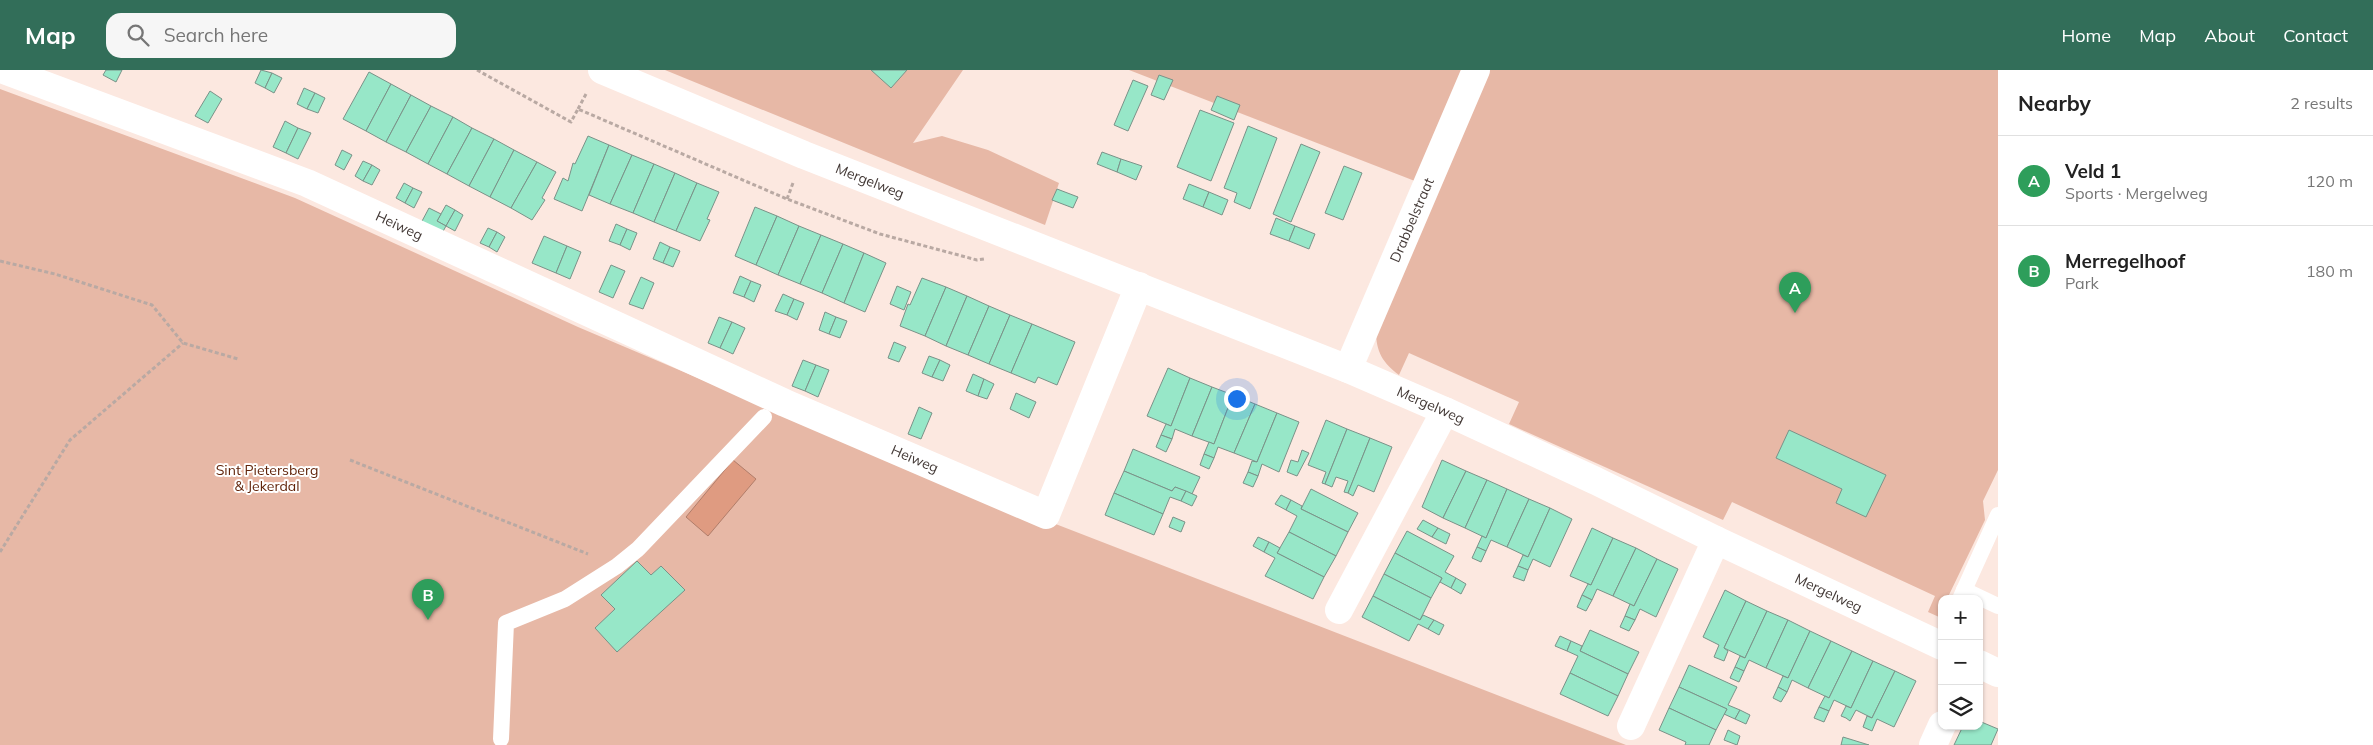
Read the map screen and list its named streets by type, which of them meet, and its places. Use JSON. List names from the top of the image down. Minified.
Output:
{"streets":{"street":["Mergelweg","Drabbelstraat","Heiweg"]},"crossings":[["Mergelweg","Drabbelstraat"],["Mergelweg","Heiweg"]],"parks":["Sint Pietersberg & Jekerdal"],"page":{"header":"Map","search":"Search here","nav":["Home","Map","About","Contact"],"heading":["Nearby","2 results"],"list":[{"mark":"A","name":"Veld 1","note":"Sports · Mergelweg","value":"120 m"},{"mark":"B","name":"Merregelhoof","note":"Park","value":"180 m"}],"pins":["A","B"],"map_buttons":["+","−"]}}
